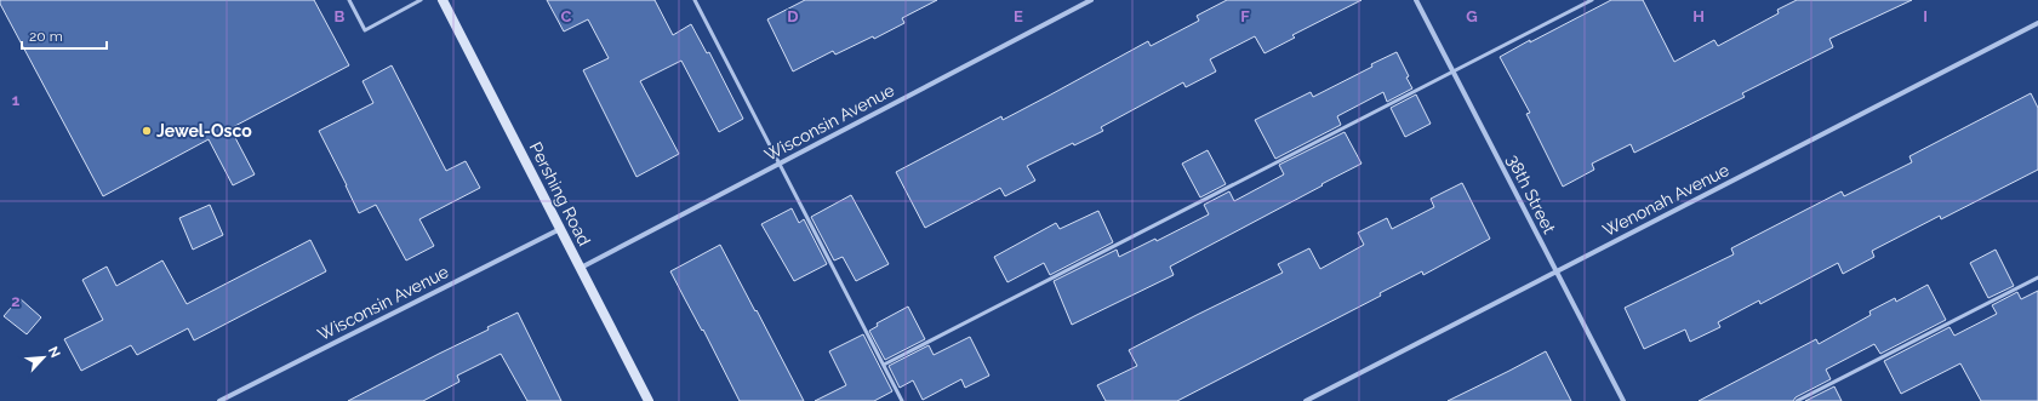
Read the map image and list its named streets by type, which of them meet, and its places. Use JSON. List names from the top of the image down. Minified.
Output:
{"streets":{"main road":["Pershing Road"],"street":["Wisconsin Avenue","38th Street","Wenonah Avenue"]},"crossings":[["Wisconsin Avenue","Pershing Road"],["38th Street","Wenonah Avenue"]],"places":["Jewel-Osco"],"scale_bar":"20 m","north":"top right","grid":{"columns":["B","C","D","E","F","G","H","I"],"rows":["1","2"]}}
